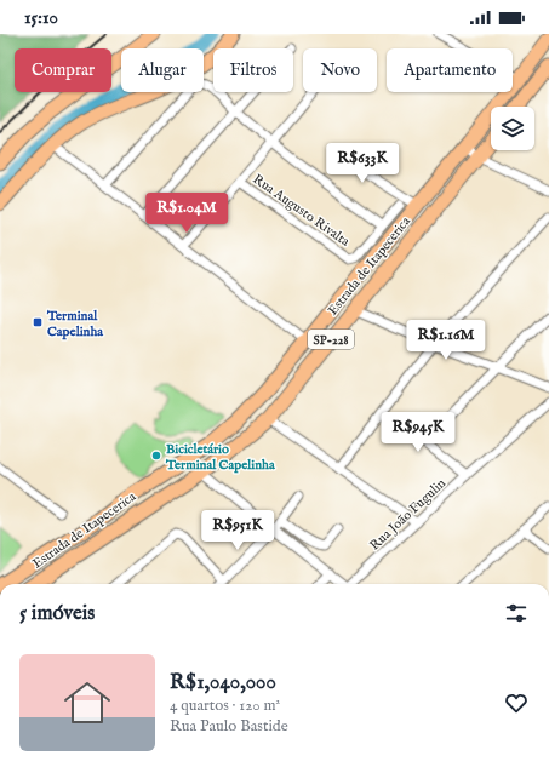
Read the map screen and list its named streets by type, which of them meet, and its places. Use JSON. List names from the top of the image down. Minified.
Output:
{"streets":{"main road":["Estrada de Itapecerica","SP-228"],"street":["Rua Augusto Rivalta","Rua João Fugulin"]},"places":{"transit":["Terminal Capelinha"],"other":["Bicicletário Terminal Capelinha"]},"page":{"status":"15:10","chip":["Comprar","Alugar","Filtros","Novo","Apartamento"],"price":["R$633K","R$1.04M","R$1.16M","R$945K","R$951K"],"heading":"5 imóveis","list":[{"name":"R$1,040,000","note":"4 quartos · 120 m² · Rua Paulo Bastide"}]}}
